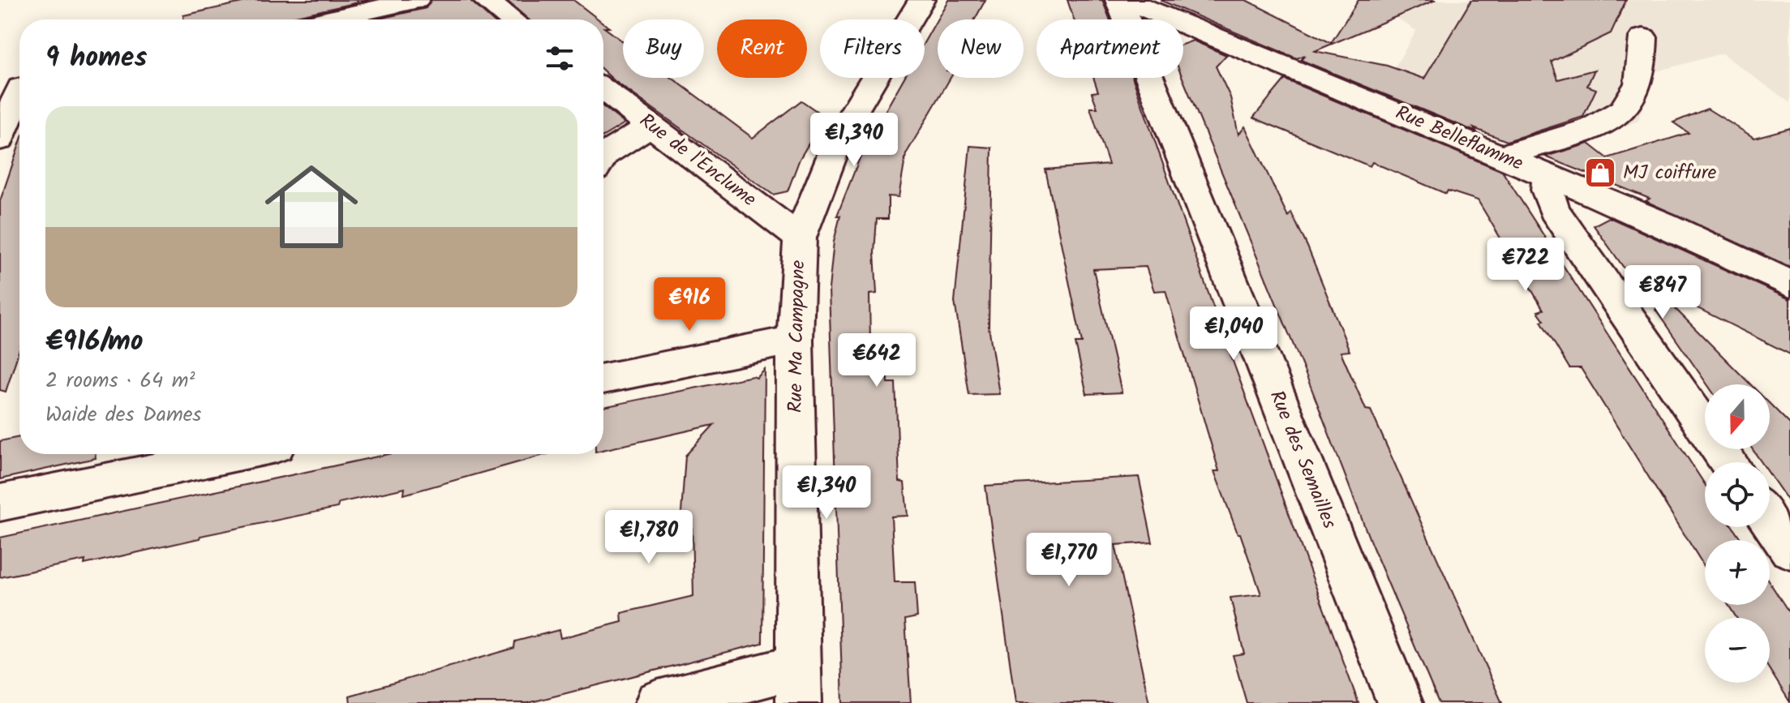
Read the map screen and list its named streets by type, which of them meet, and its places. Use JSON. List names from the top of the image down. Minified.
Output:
{"streets":{"street":["Rue Belleflamme","Rue de l'Enclume","Rue Ma Campagne","Rue des Semailles"]},"crossings":[["Rue de l'Enclume","Rue Ma Campagne"]],"places":{"shop":["MJ coiffure"]},"north":"bottom","page":{"chip":["Buy","Rent","Filters","New","Apartment"],"heading":"9 homes","list":[{"name":"€916/mo","note":"2 rooms · 64 m² · Waide des Dames"}],"price":["€1,390","€722","€847","€916","€1,040","€642","€1,340","€1,780","€1,770"],"map_buttons":["+","−"]}}
